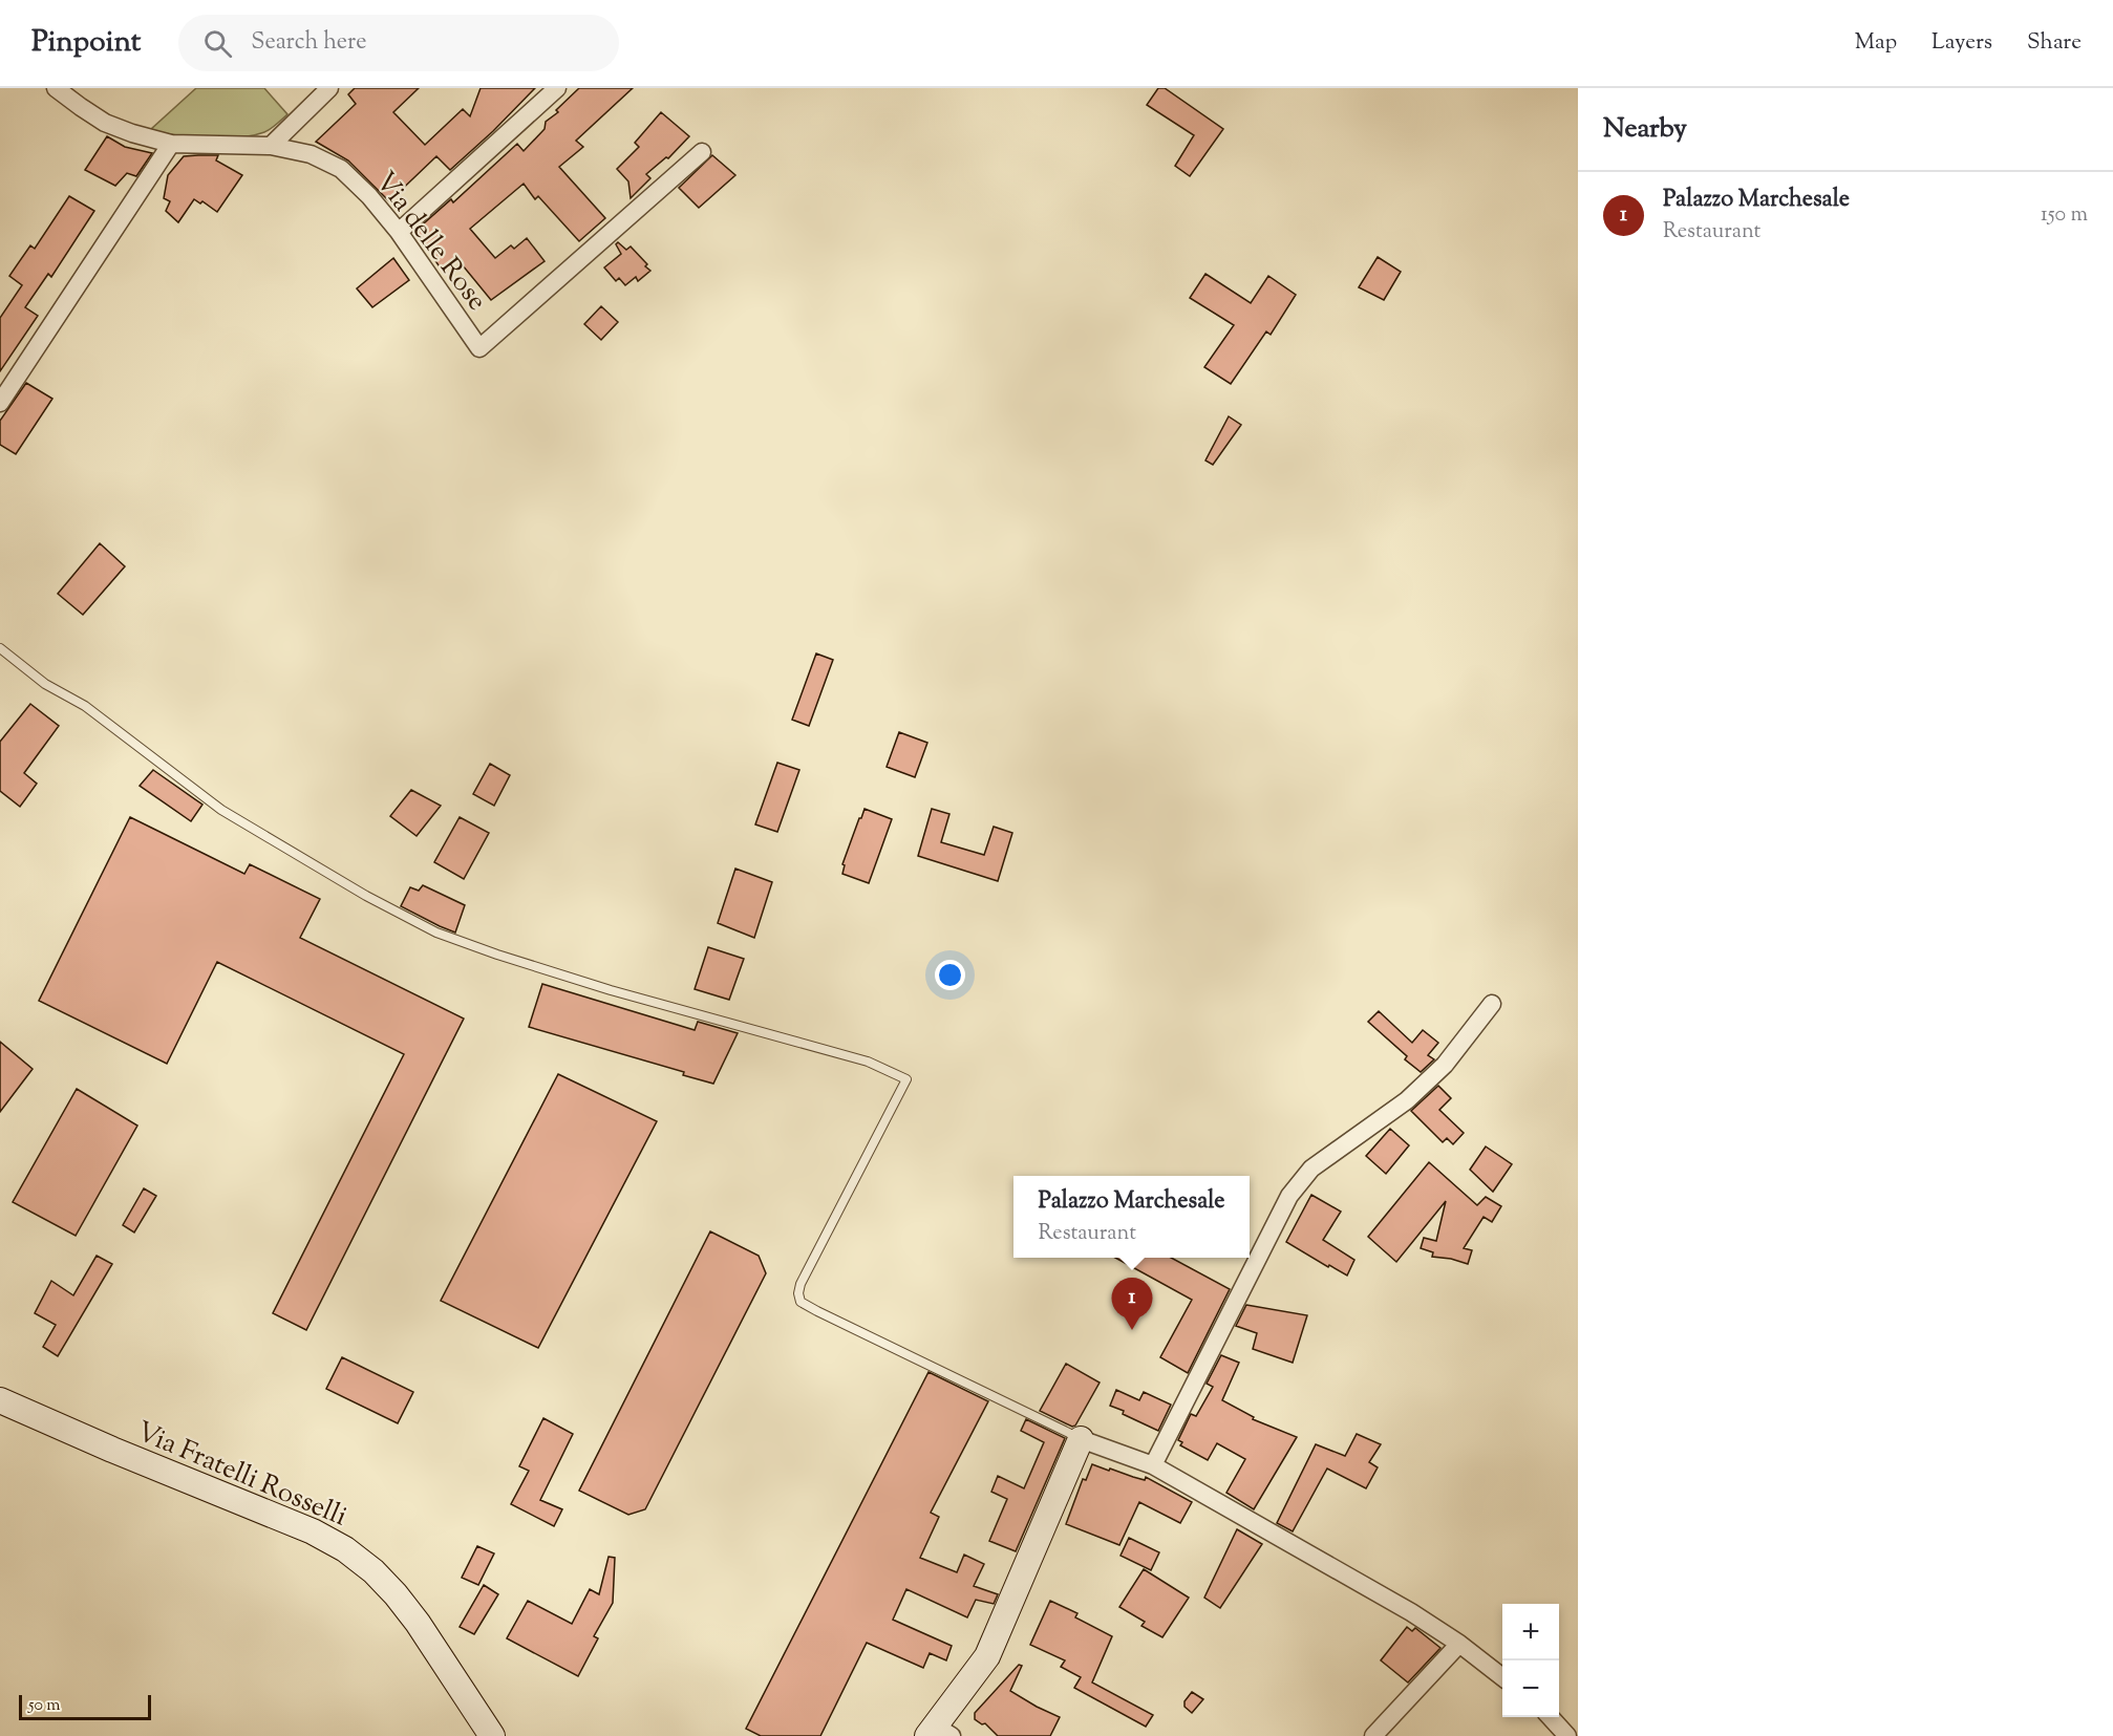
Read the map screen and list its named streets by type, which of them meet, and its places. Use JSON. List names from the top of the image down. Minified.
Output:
{"streets":{"main road":["Via Fratelli Rosselli"],"street":["Via delle Rose"]},"scale_bar":"50 m","page":{"header":"Pinpoint","search":"Search here","nav":["Map","Layers","Share"],"heading":"Nearby","list":[{"mark":"1","name":"Palazzo Marchesale","note":"Restaurant","value":"150 m"}],"popup":["Palazzo Marchesale","Restaurant"],"pins":"1","map_buttons":["+","−"],"scale":"50 m"}}
